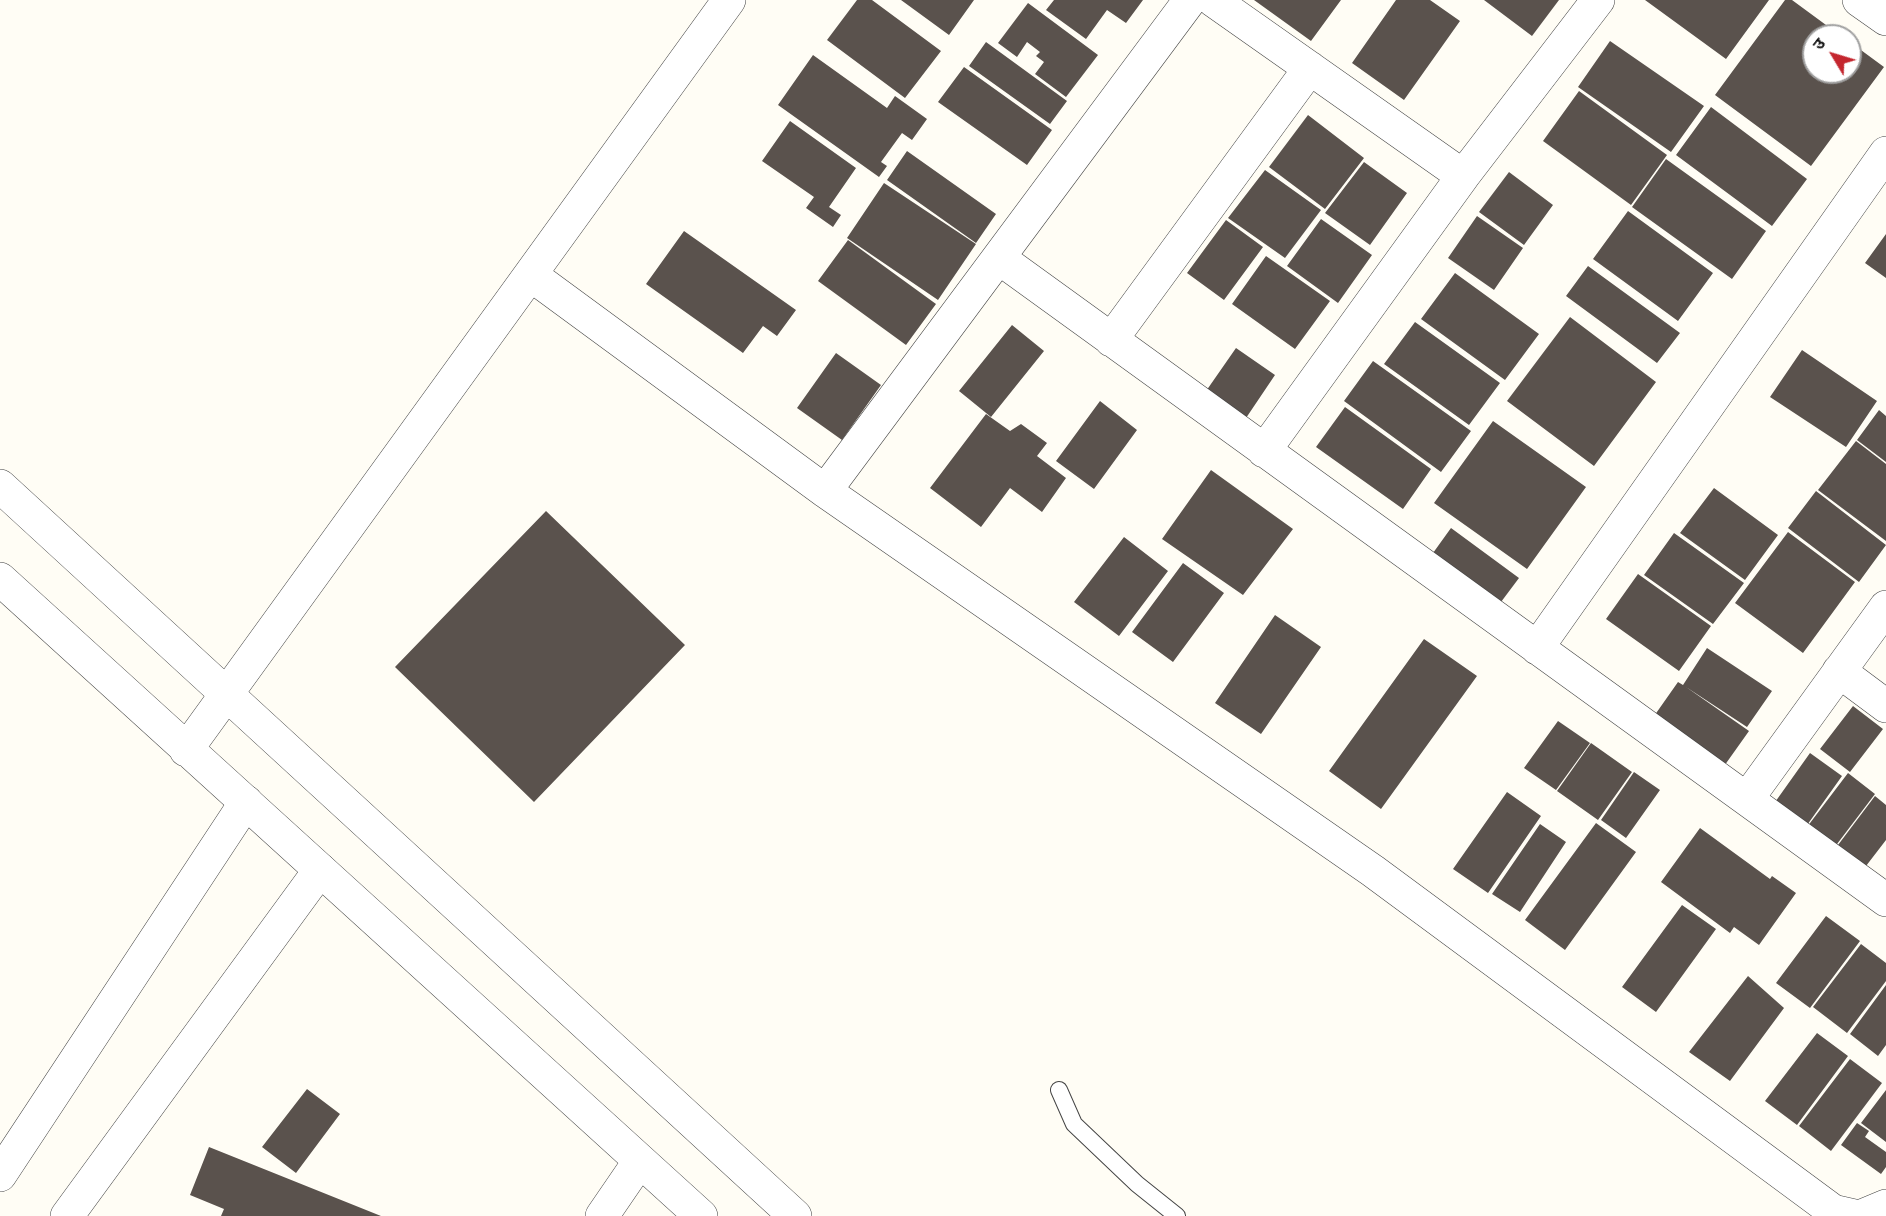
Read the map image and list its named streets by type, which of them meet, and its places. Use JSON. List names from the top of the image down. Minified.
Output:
{"north":"top left"}
